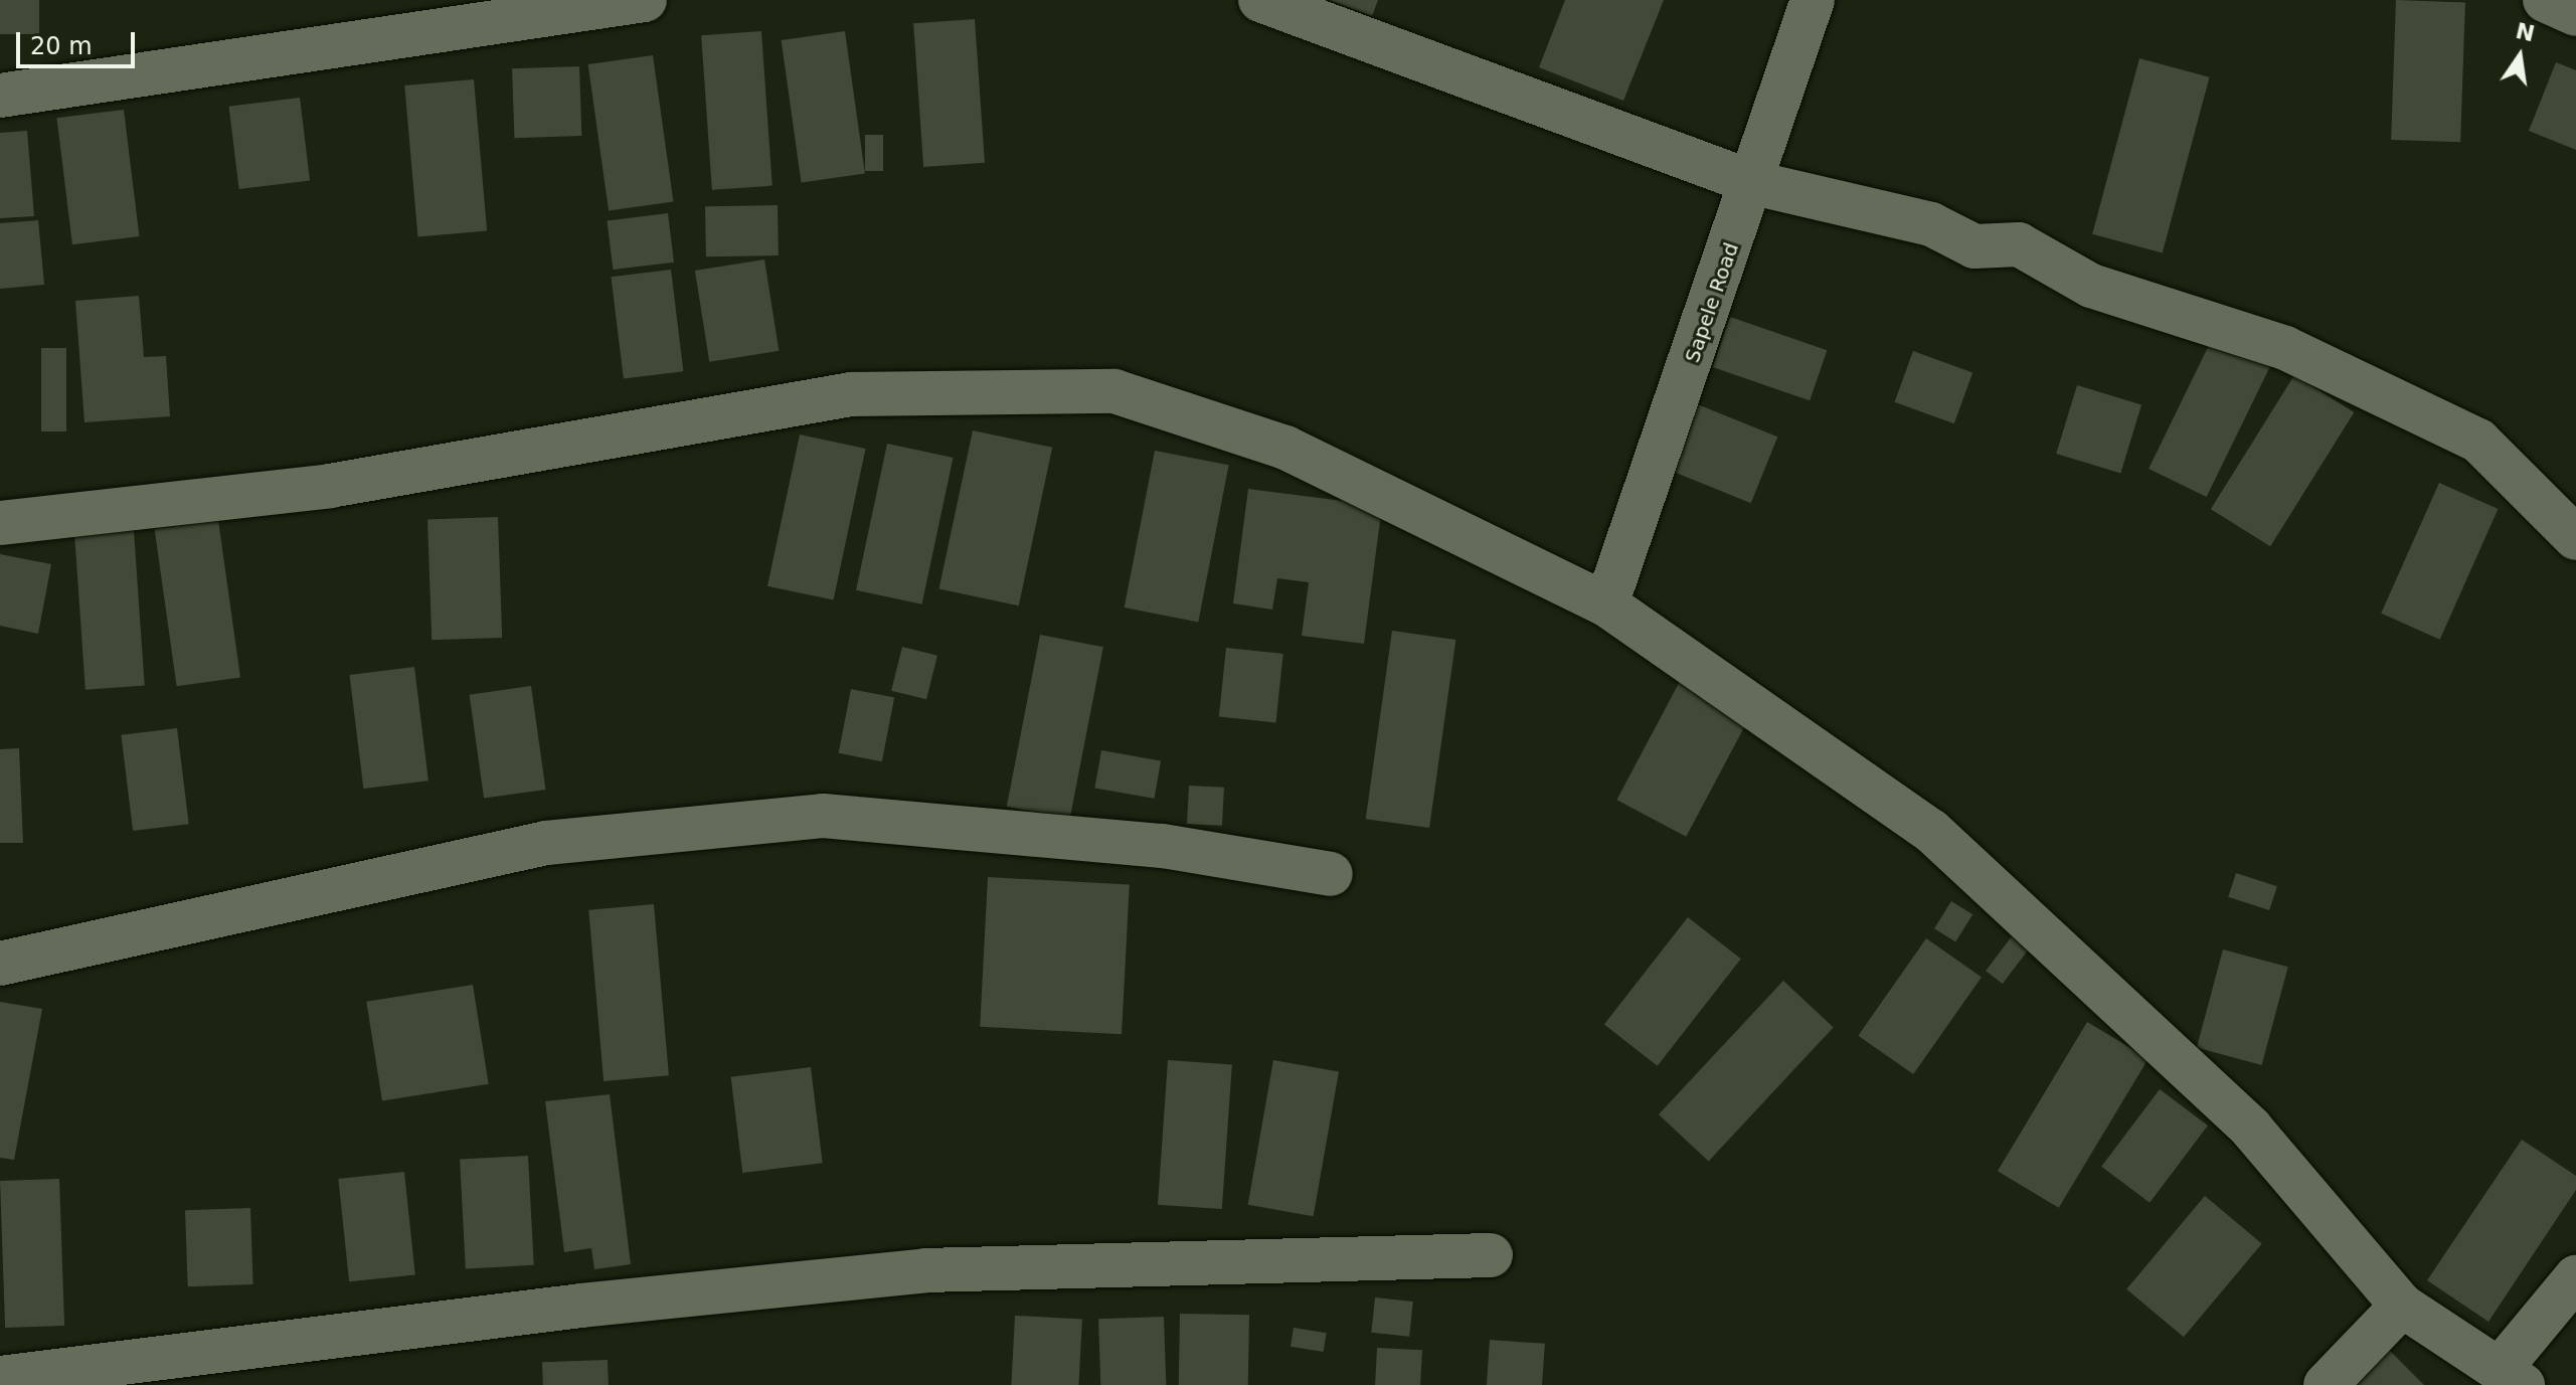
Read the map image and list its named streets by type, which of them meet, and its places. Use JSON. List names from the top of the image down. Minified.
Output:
{"streets":{"street":["Sapele Road"]},"scale_bar":"20 m","north":"top"}
